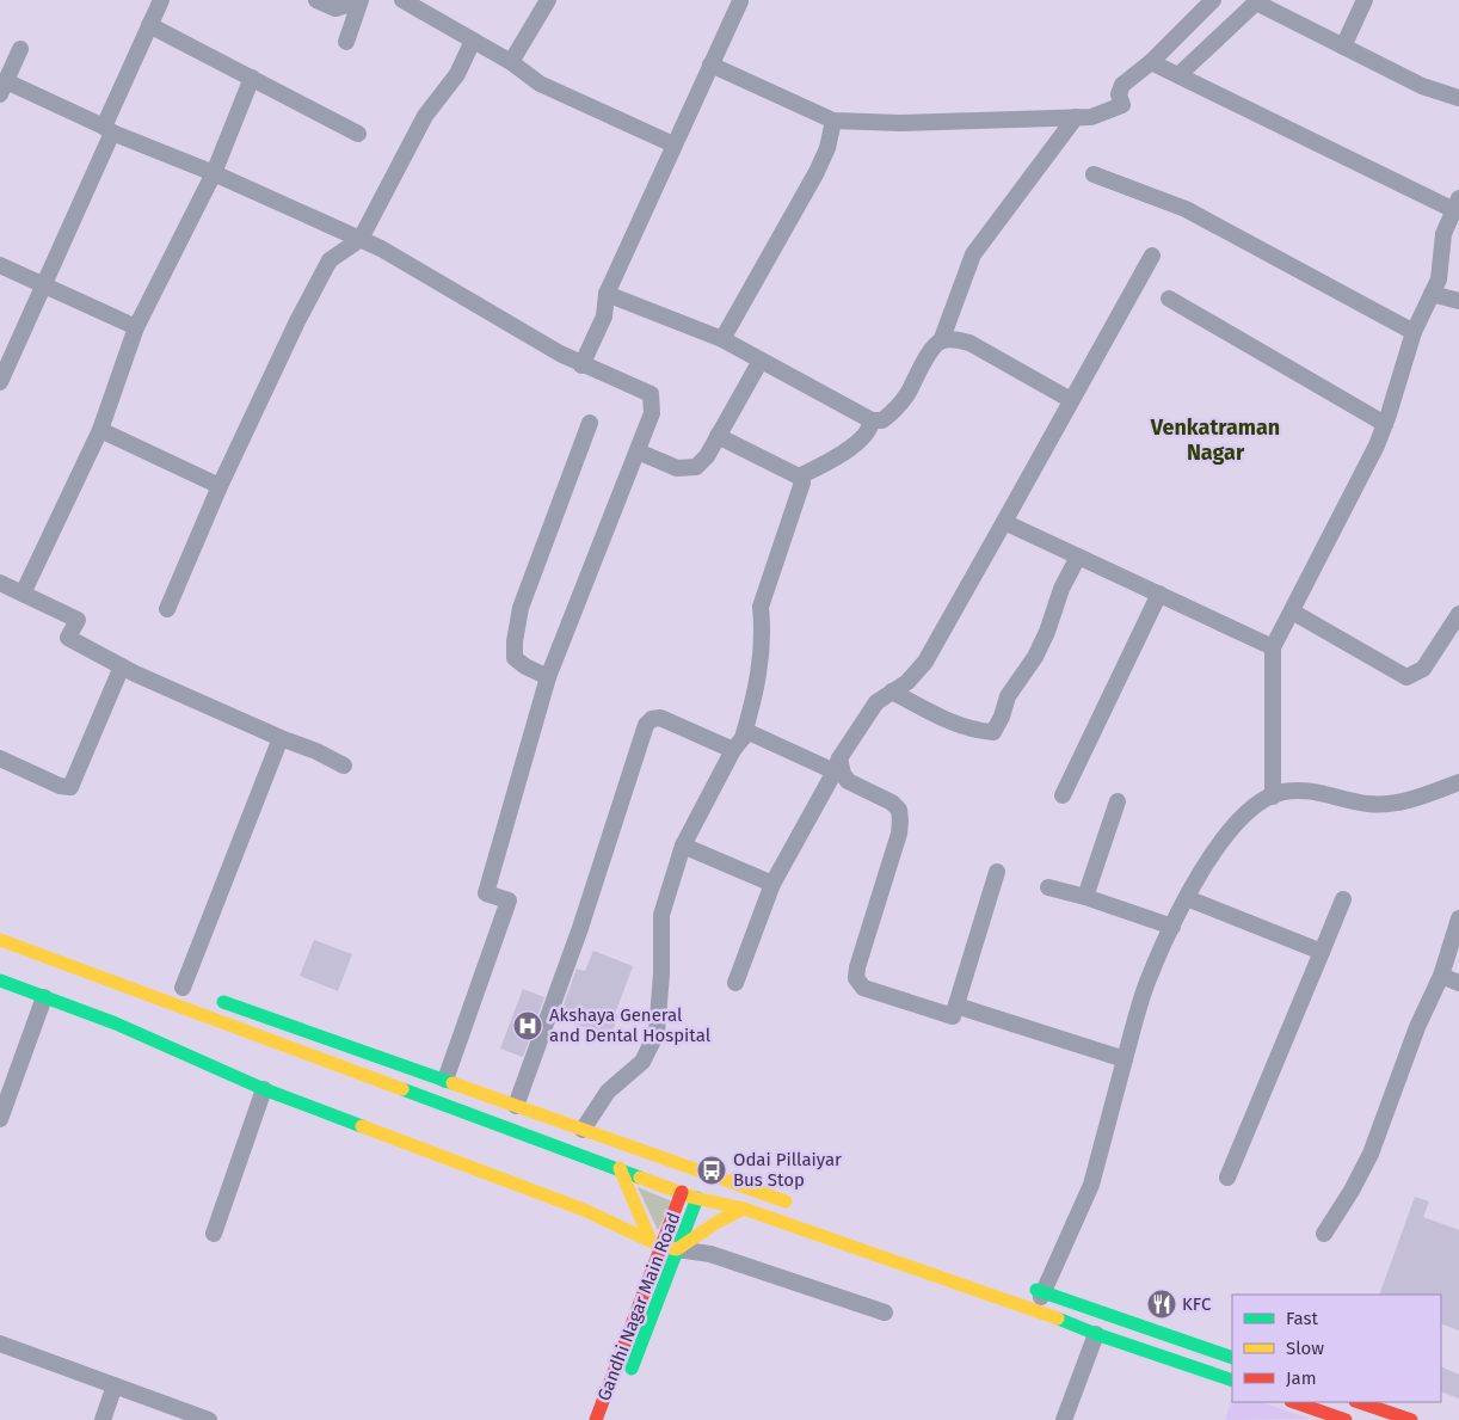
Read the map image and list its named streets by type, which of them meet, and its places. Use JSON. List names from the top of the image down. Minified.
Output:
{"streets":{"main road":["Gandhi Nagar Main Road"]},"districts":["Venkatraman Nagar"],"places":{"hospital":["Akshaya General and Dental Hospital"],"bus stop":["Odai Pillaiyar Bus Stop"],"restaurant":["KFC"]},"legend":["Fast","Slow","Jam"]}
